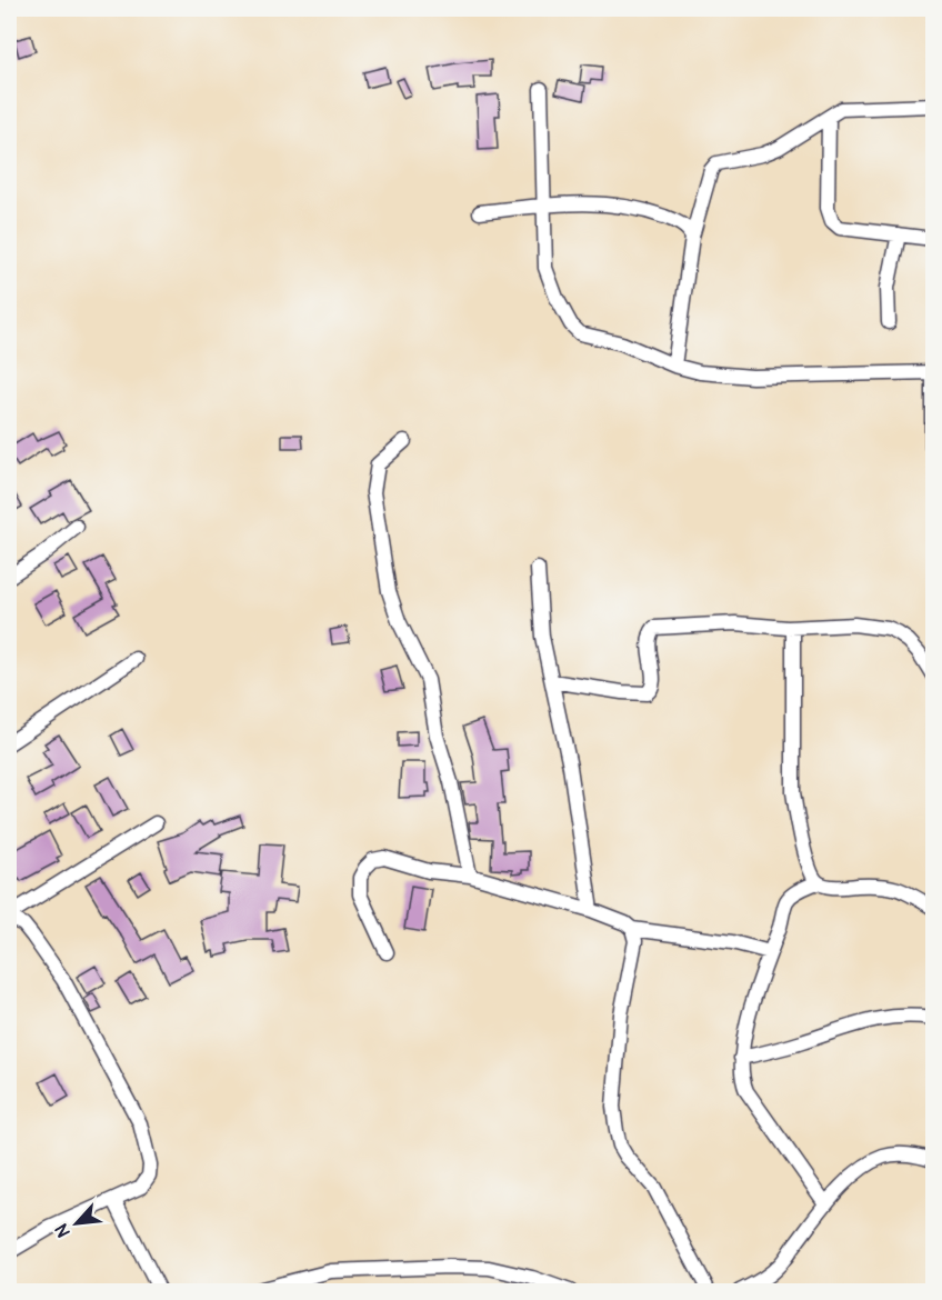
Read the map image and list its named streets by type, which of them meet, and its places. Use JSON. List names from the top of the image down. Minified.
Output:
{"north":"bottom left"}
